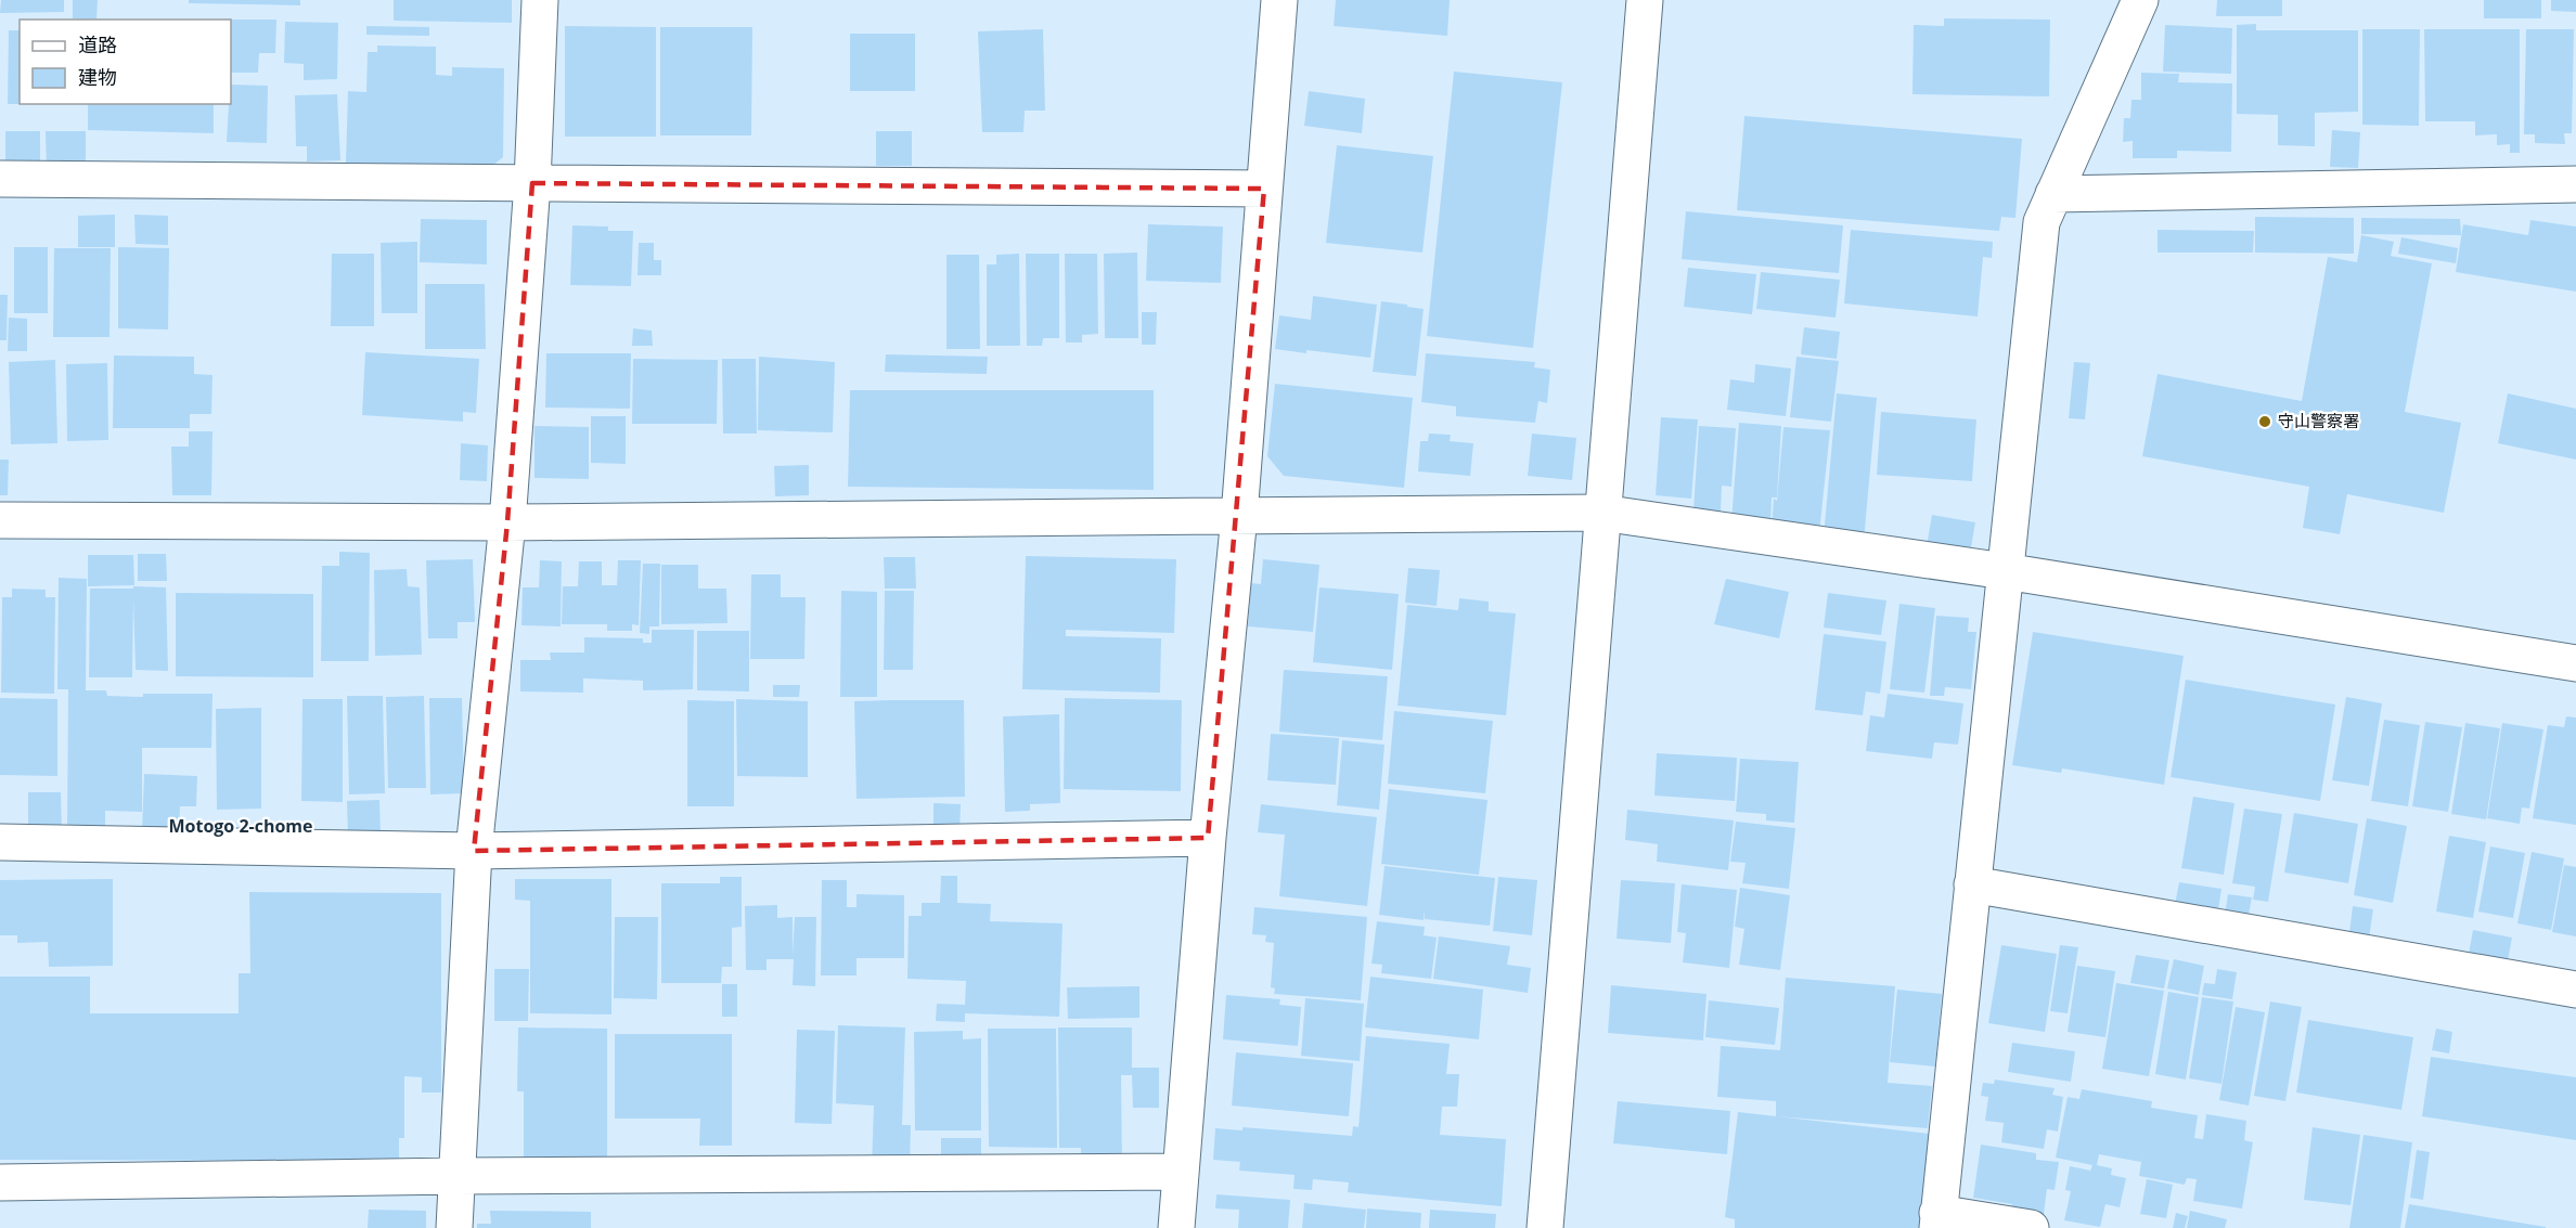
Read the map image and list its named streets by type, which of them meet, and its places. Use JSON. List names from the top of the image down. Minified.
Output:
{"districts":["Motogo 2-chome"],"places":["守山警察署"],"legend":["道路","建物"]}
